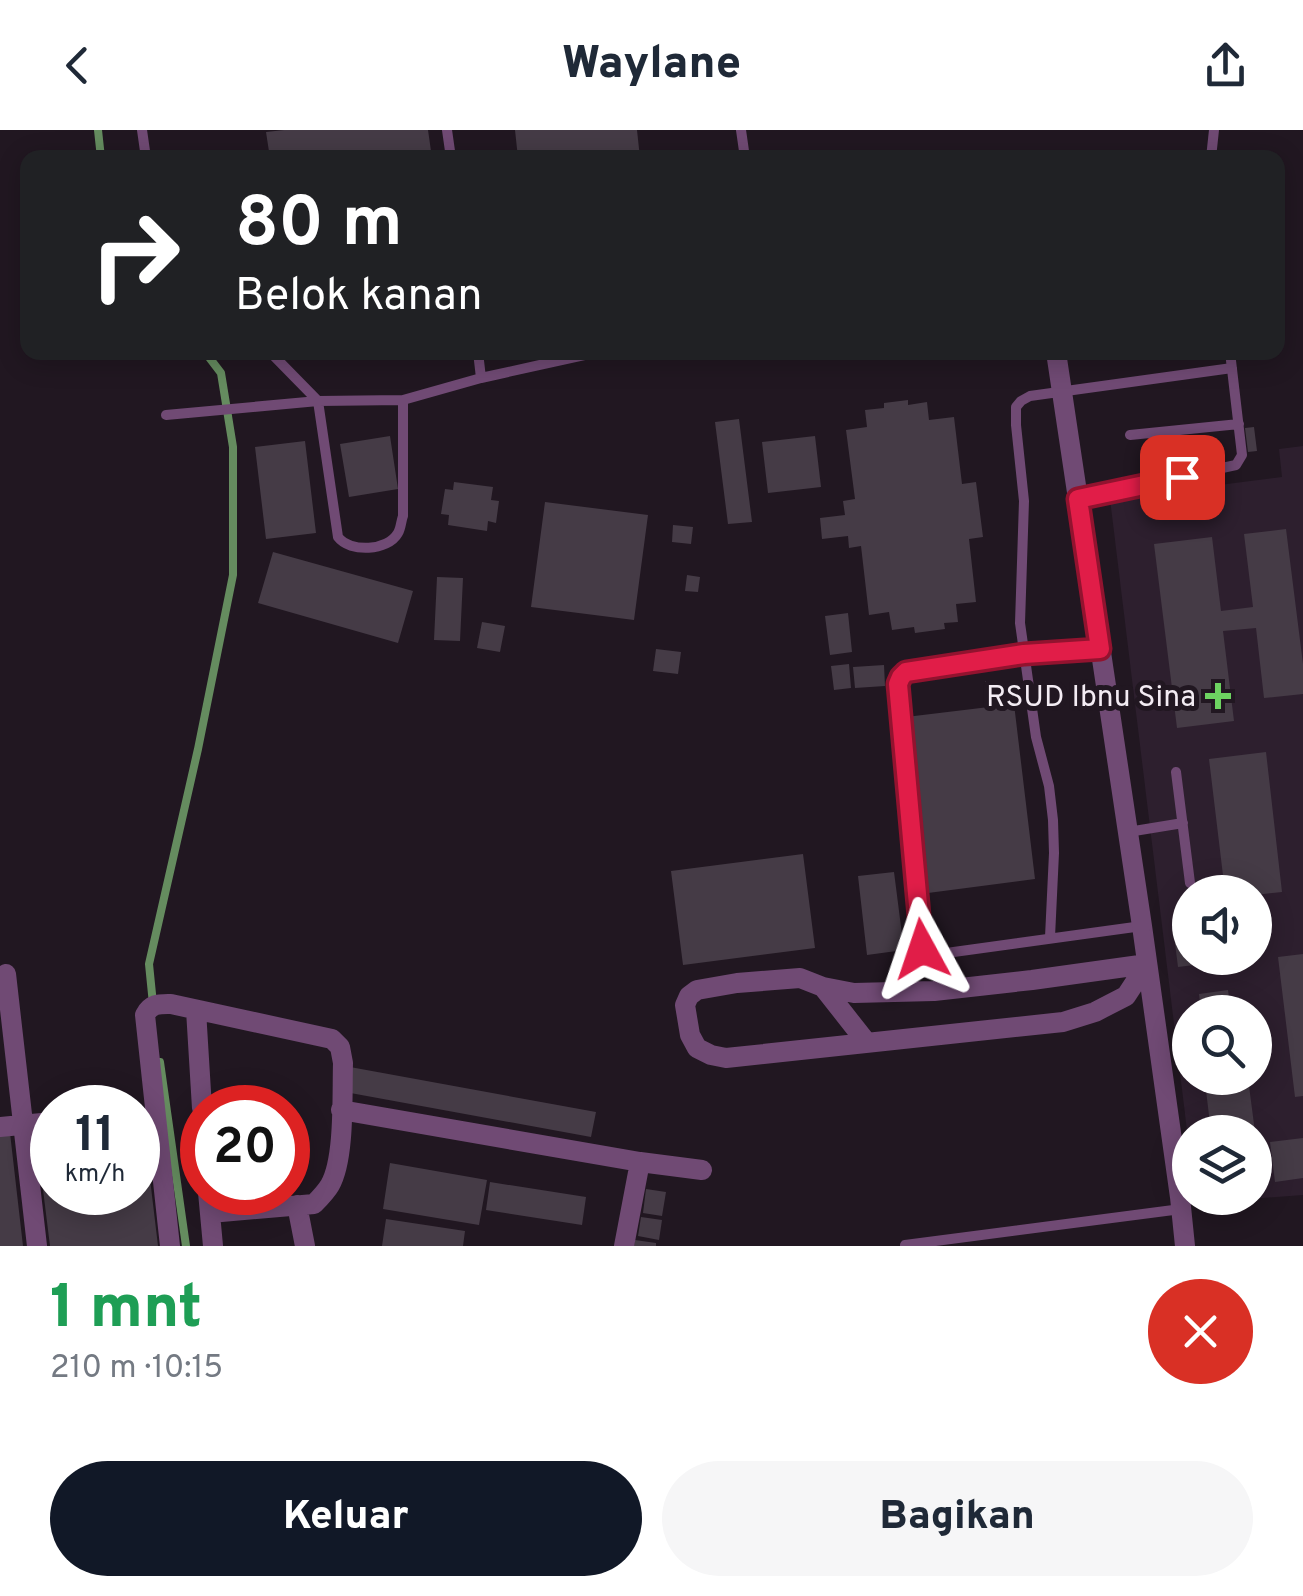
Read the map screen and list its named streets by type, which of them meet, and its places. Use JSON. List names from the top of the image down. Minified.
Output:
{"places":{"health":["RSUD Ibnu Sina"]},"page":{"header":"Waylane","turn":["80 m","Belok kanan"],"speed":"11 km/h","limit":"20","heading":["1 mnt","210 m · 10:15"],"buttons":["Keluar","Bagikan"]}}
